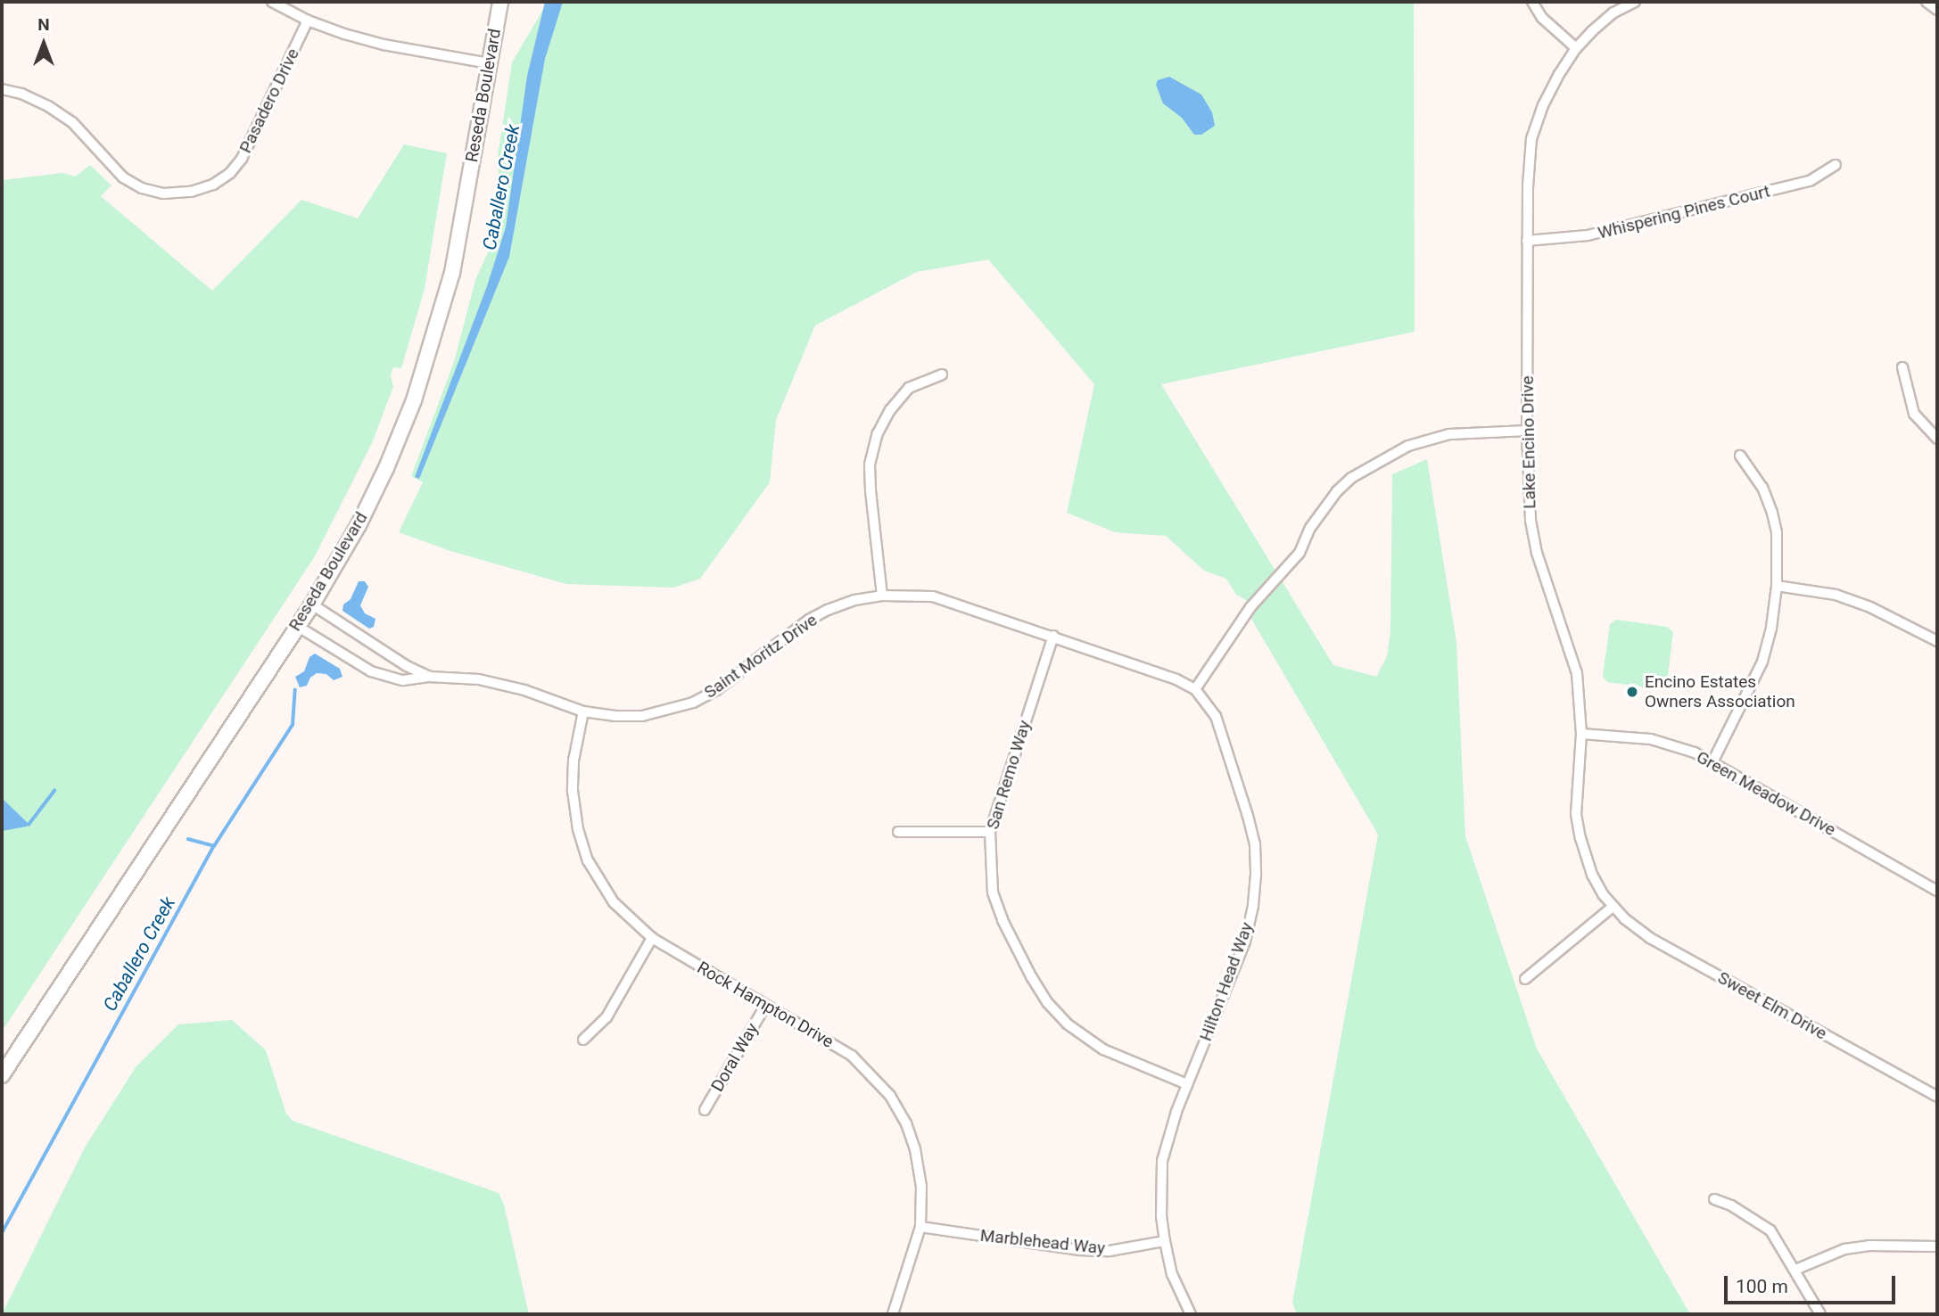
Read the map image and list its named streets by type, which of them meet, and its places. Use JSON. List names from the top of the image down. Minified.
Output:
{"streets":{"main road":["Reseda Boulevard"],"street":["Pasadero Drive","Whispering Pines Court","Lake Encino Drive","Saint Moritz Drive","San Remo Way","Green Meadow Drive","Hilton Head Way","Rock Hampton Drive","Sweet Elm Drive","Doral Way","Marblehead Way"]},"crossings":[["Reseda Boulevard","Saint Moritz Drive"],["Whispering Pines Court","Lake Encino Drive"],["Lake Encino Drive","Green Meadow Drive"],["Lake Encino Drive","Sweet Elm Drive"],["Saint Moritz Drive","San Remo Way"],["Saint Moritz Drive","Hilton Head Way"],["Saint Moritz Drive","Rock Hampton Drive"],["San Remo Way","Hilton Head Way"],["Hilton Head Way","Marblehead Way"],["Rock Hampton Drive","Doral Way"],["Rock Hampton Drive","Marblehead Way"]],"water":["Caballero Creek"],"places":["Encino Estates Owners Association"],"scale_bar":"100 m","north":"top"}
